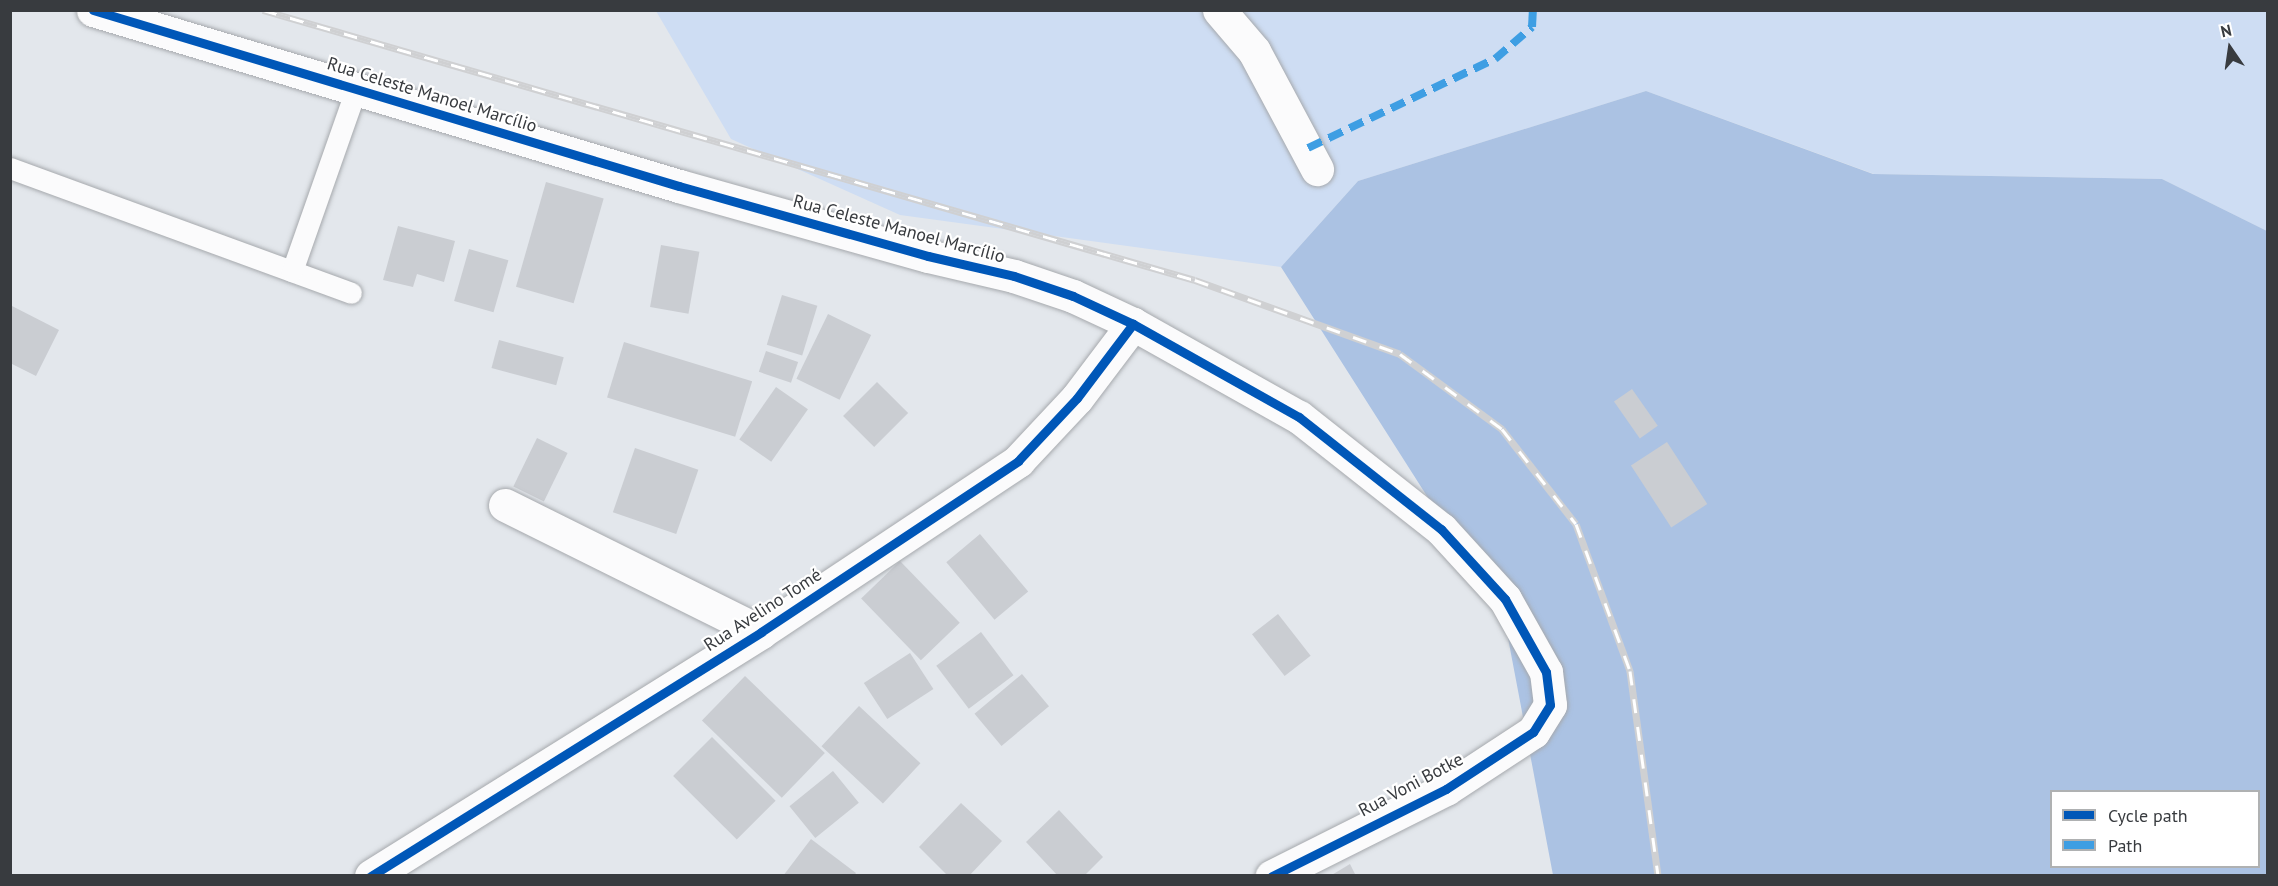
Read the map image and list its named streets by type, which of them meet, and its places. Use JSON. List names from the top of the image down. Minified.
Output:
{"streets":{"street":["Rua Celeste Manoel Marcílio","Rua Avelino Tomé","Rua Voni Botke"]},"crossings":[["Rua Celeste Manoel Marcílio","Rua Avelino Tomé"],["Rua Celeste Manoel Marcílio","Rua Voni Botke"]],"legend":["Cycle path","Path"],"north":"top"}
